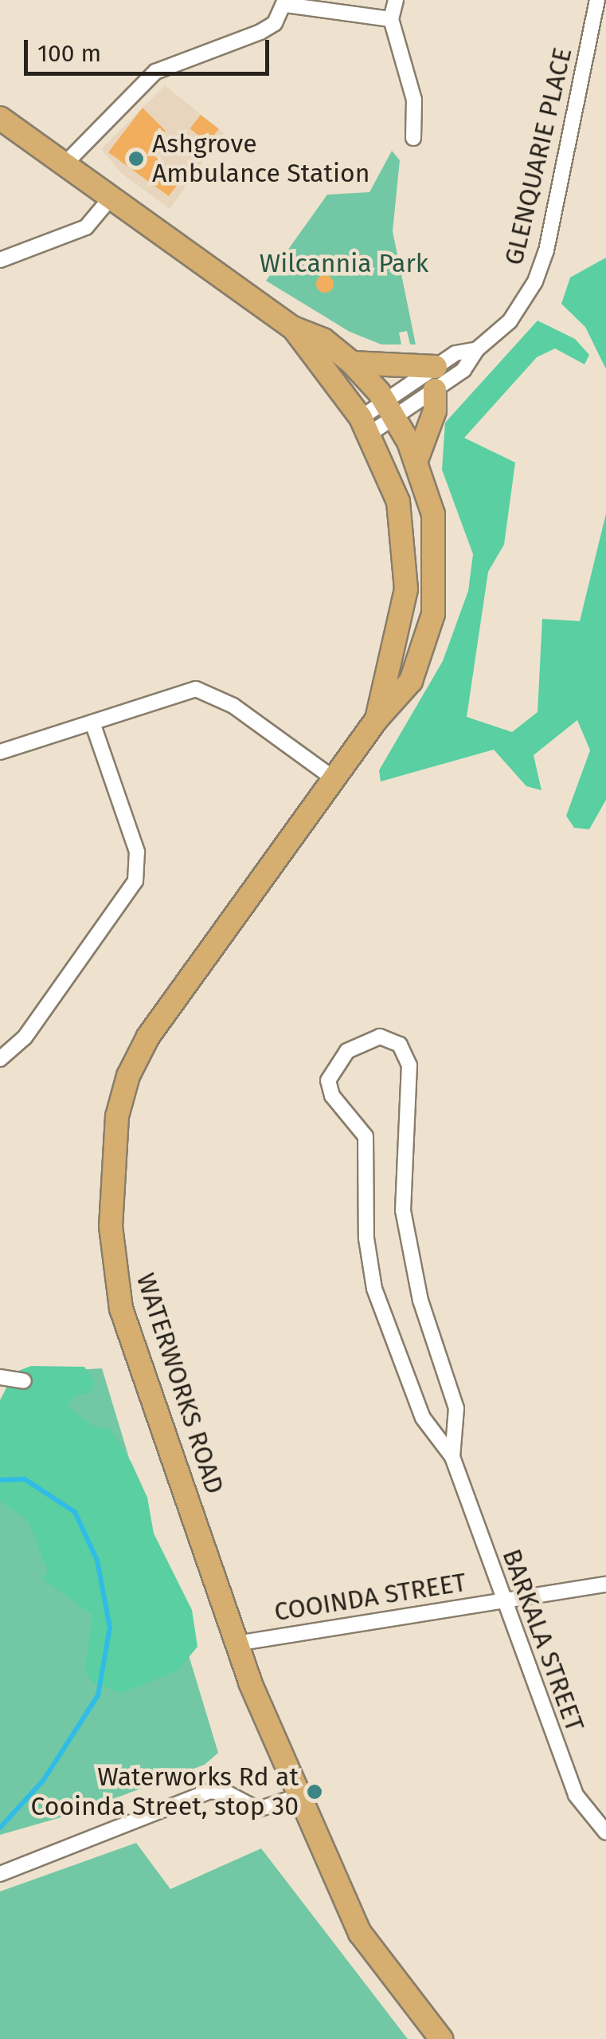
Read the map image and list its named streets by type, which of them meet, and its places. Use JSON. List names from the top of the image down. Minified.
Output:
{"streets":{"main road":["WATERWORKS ROAD"],"street":["GLENQUARIE PLACE","COOINDA STREET","BARKALA STREET"]},"crossings":[["GLENQUARIE PLACE","WATERWORKS ROAD"],["WATERWORKS ROAD","COOINDA STREET"],["COOINDA STREET","BARKALA STREET"]],"parks":["Wilcannia Park"],"places":["Ashgrove Ambulance Station","Waterworks Rd at Cooinda Street, stop 30"],"scale_bar":"100 m"}
